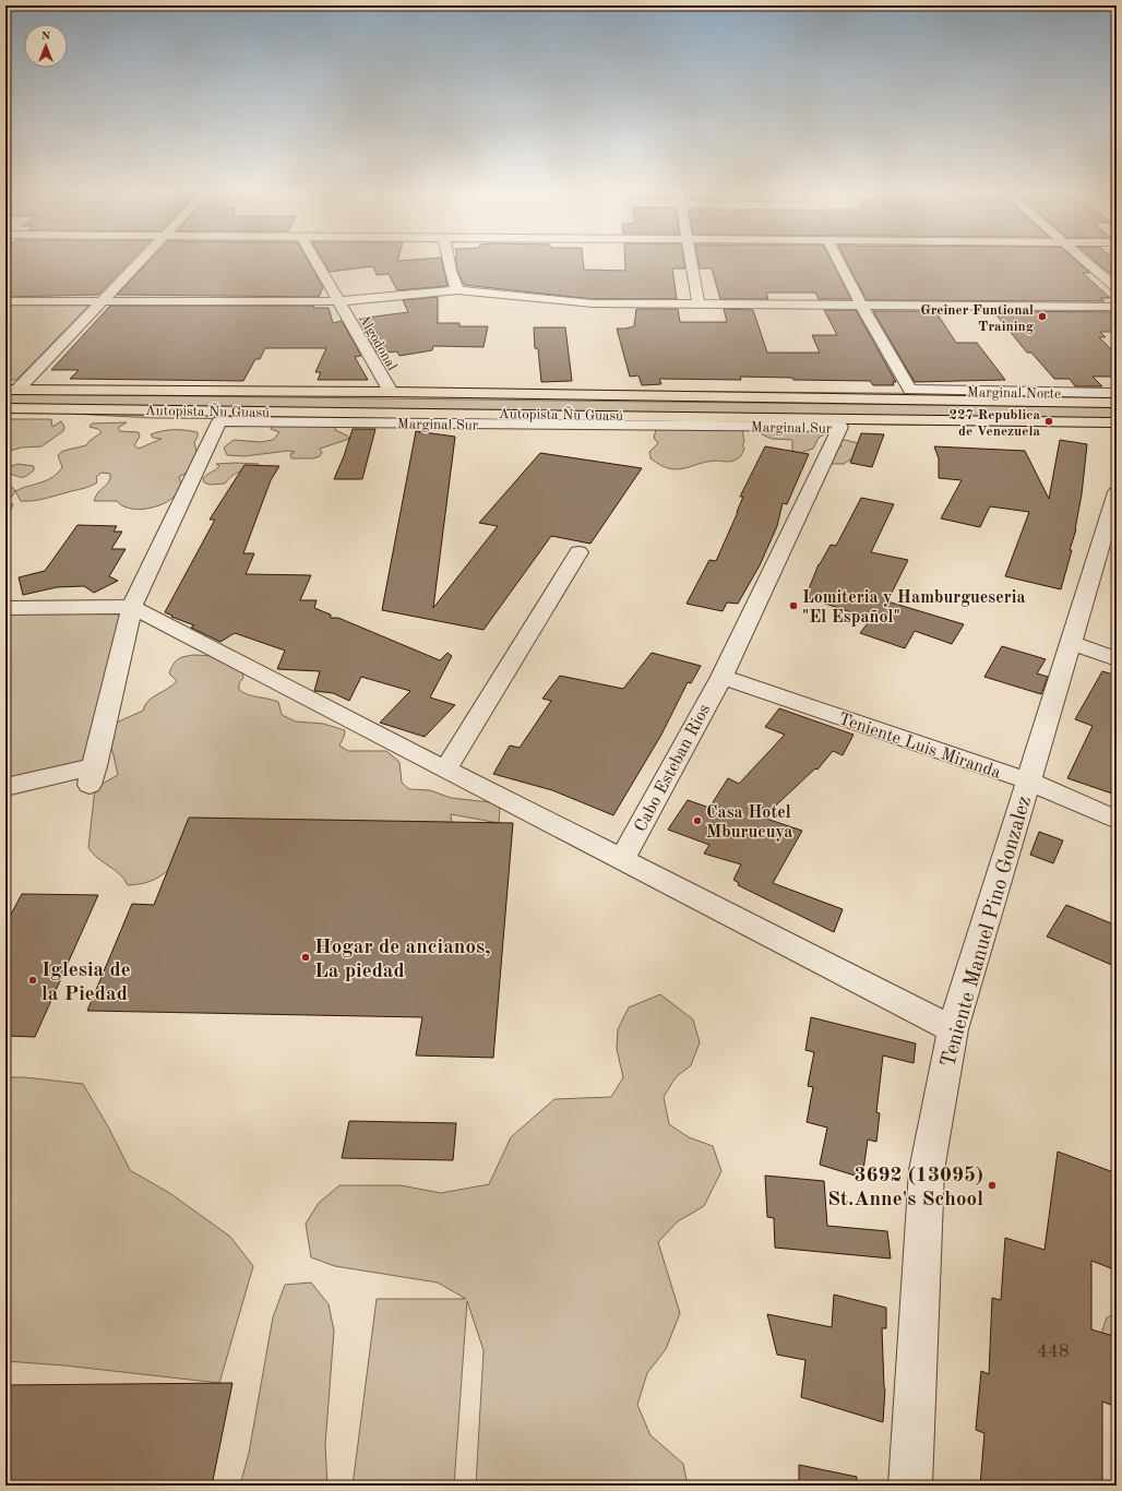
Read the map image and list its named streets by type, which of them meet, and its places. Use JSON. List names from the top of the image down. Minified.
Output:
{"streets":{"highway":["Autopista Ñu Guasú"],"street":["Algodonal","Marginal Norte","Marginal Sur","Teniente Luis Miranda","Cabo Esteban Rios","Teniente Manuel Pino Gonzalez"]},"crossings":[["Algodonal","Autopista Ñu Guasú"],["Marginal Sur","Cabo Esteban Rios"],["Teniente Luis Miranda","Cabo Esteban Rios"],["Teniente Luis Miranda","Teniente Manuel Pino Gonzalez"]],"places":["Greiner Funtional Training","227 Republica de Venezuela","Lomiteria y Hamburgueseria \"El Español\"","Casa Hotel Mburucuya","Hogar de ancianos, La piedad","Iglesia de la Piedad","3692 (13095) St.Anne's School"],"house_numbers":["448"],"north":"top"}
